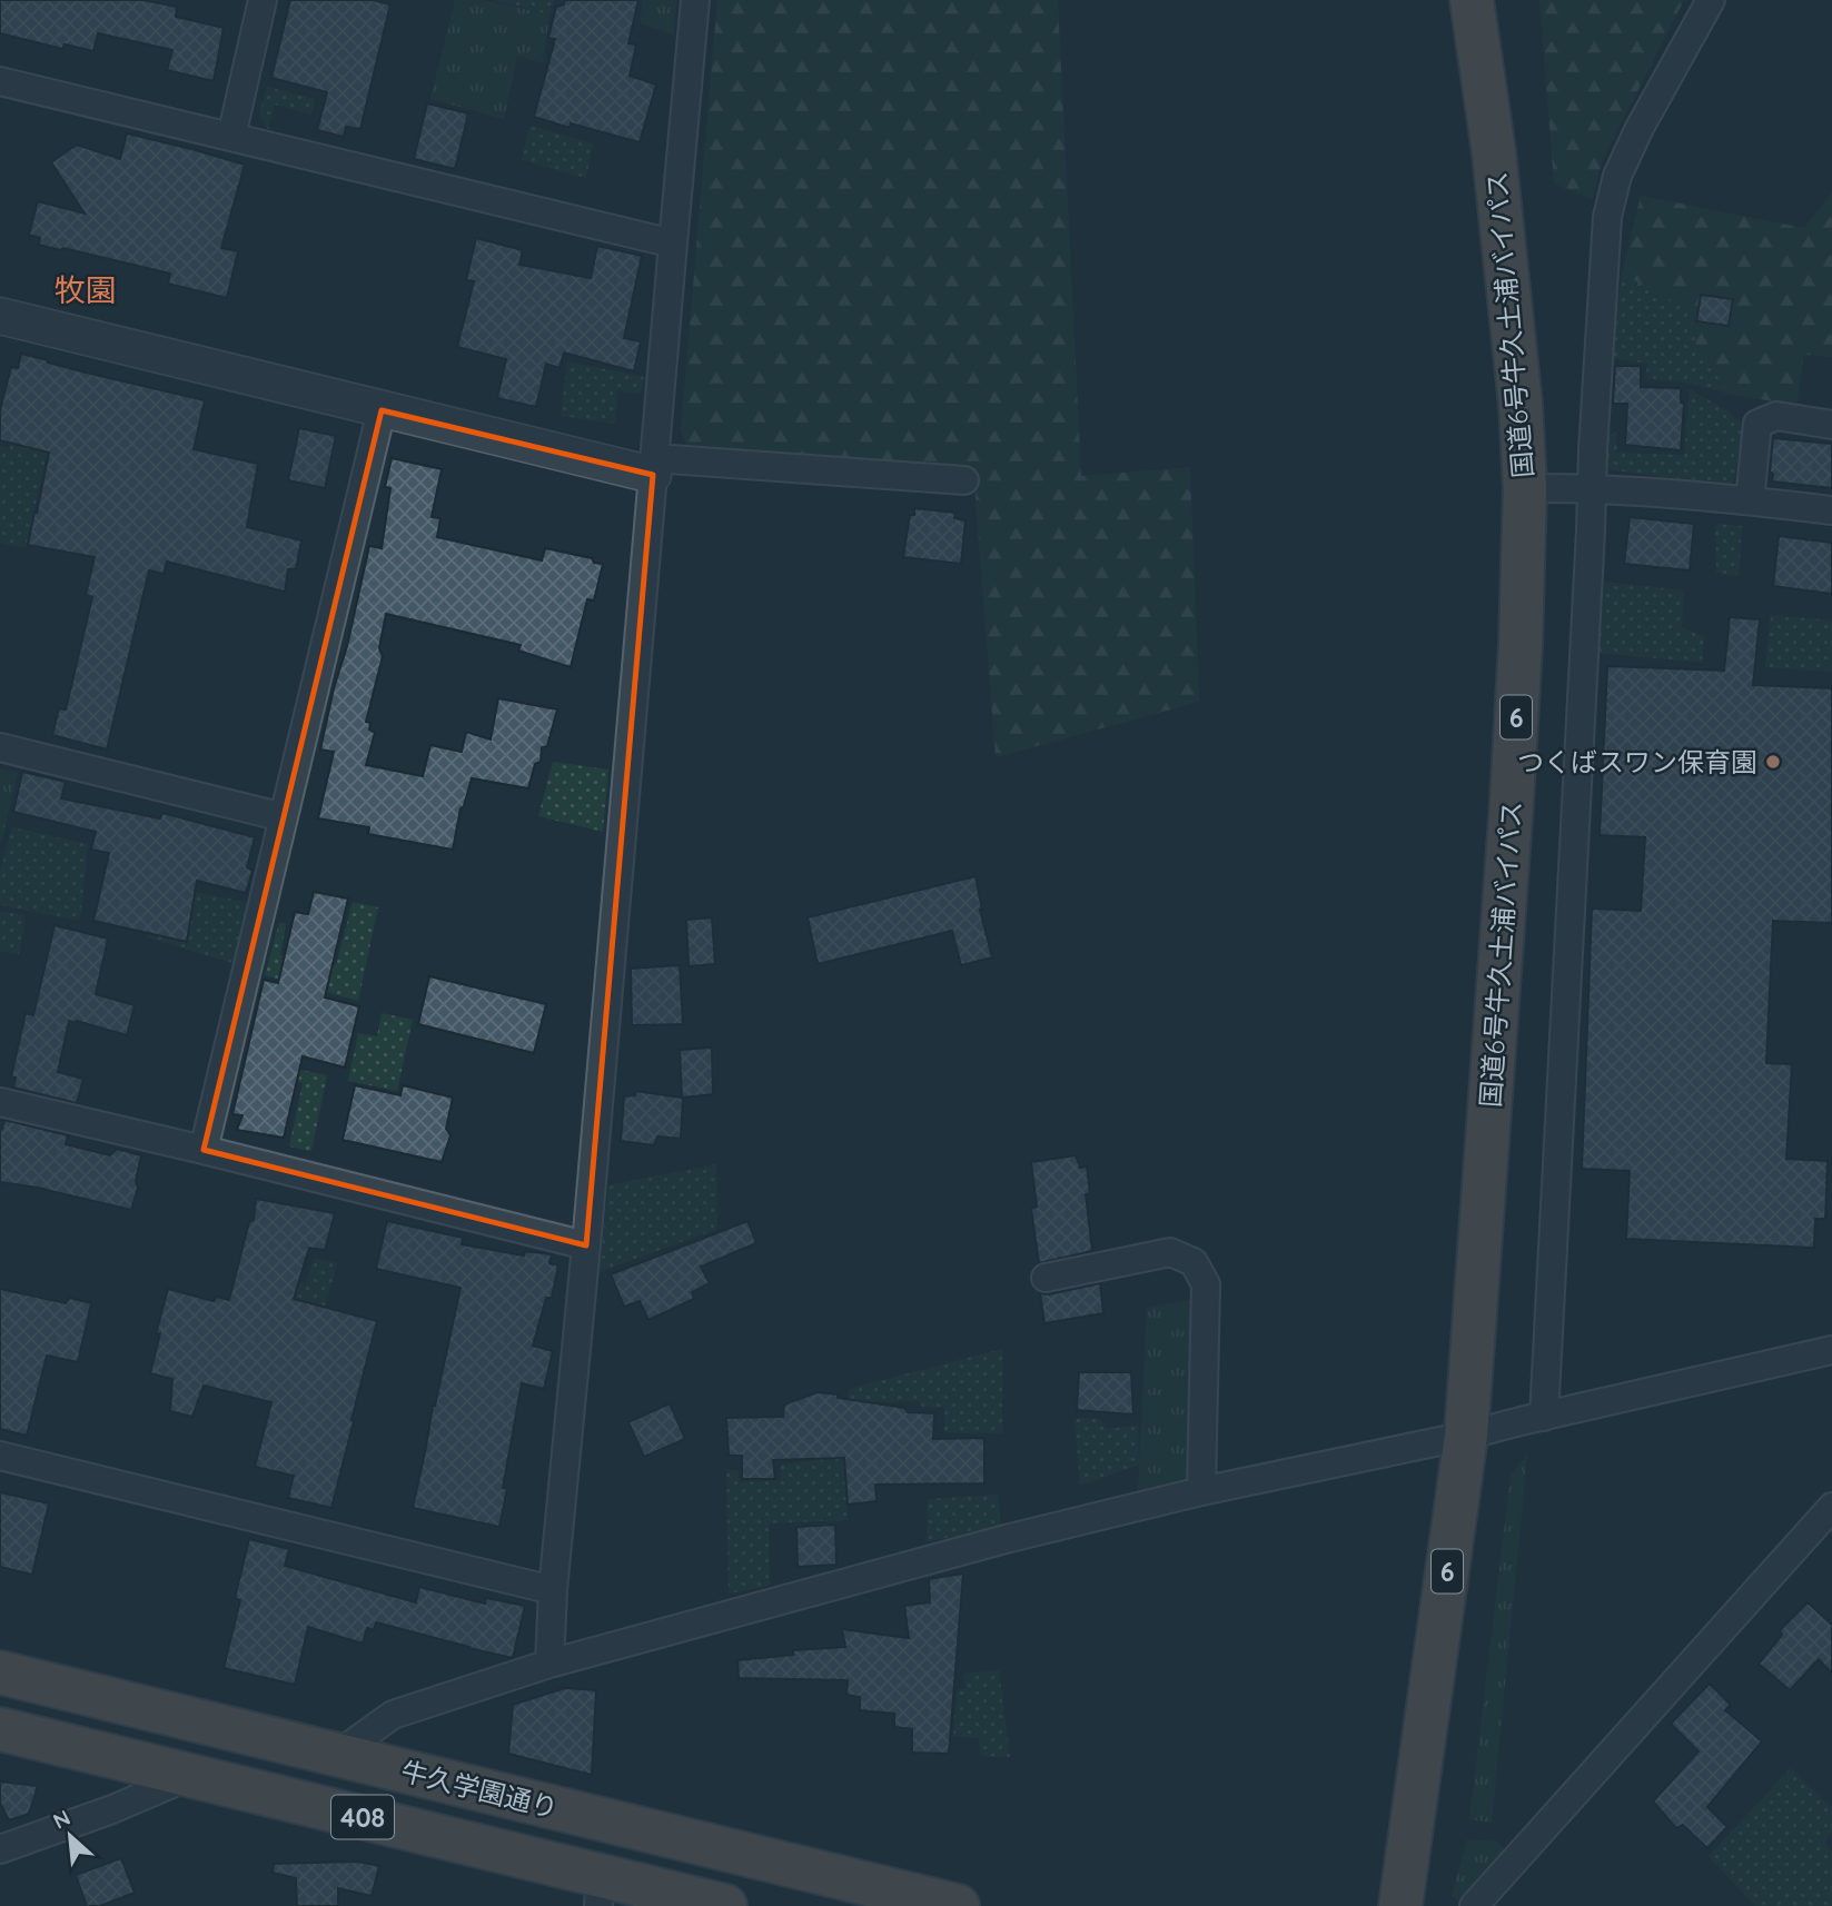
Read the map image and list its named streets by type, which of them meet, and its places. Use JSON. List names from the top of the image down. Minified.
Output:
{"streets":{"highway":["国道6号牛久土浦バイパス","6","牛久学園通り","408"]},"districts":["牧園"],"places":["つくばスワン保育園"],"north":"top left"}
